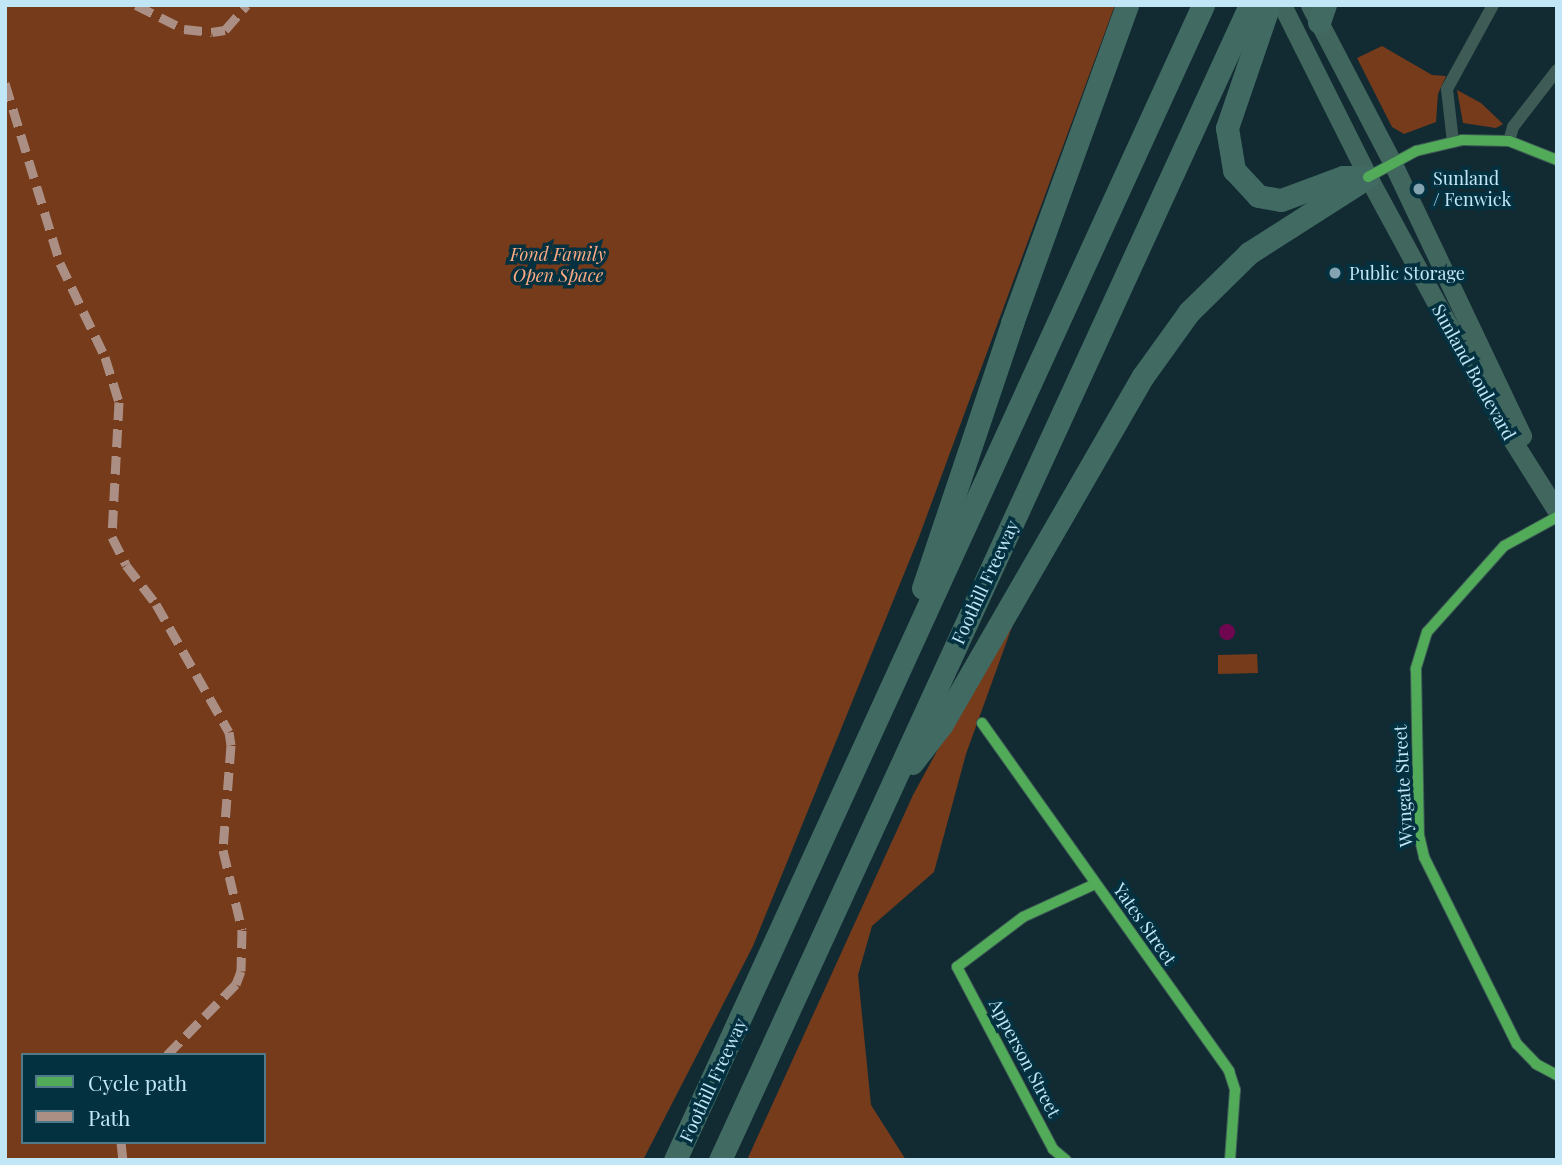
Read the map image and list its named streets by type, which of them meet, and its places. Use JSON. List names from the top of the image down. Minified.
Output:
{"streets":{"highway":["Foothill Freeway"],"main road":["Sunland Boulevard"],"street":["Wyngate Street","Yates Street","Apperson Street"]},"crossings":[["Yates Street","Apperson Street"]],"parks":["Fond Family Open Space"],"places":["Sunland / Fenwick","Public Storage"],"legend":["Cycle path","Path"]}
